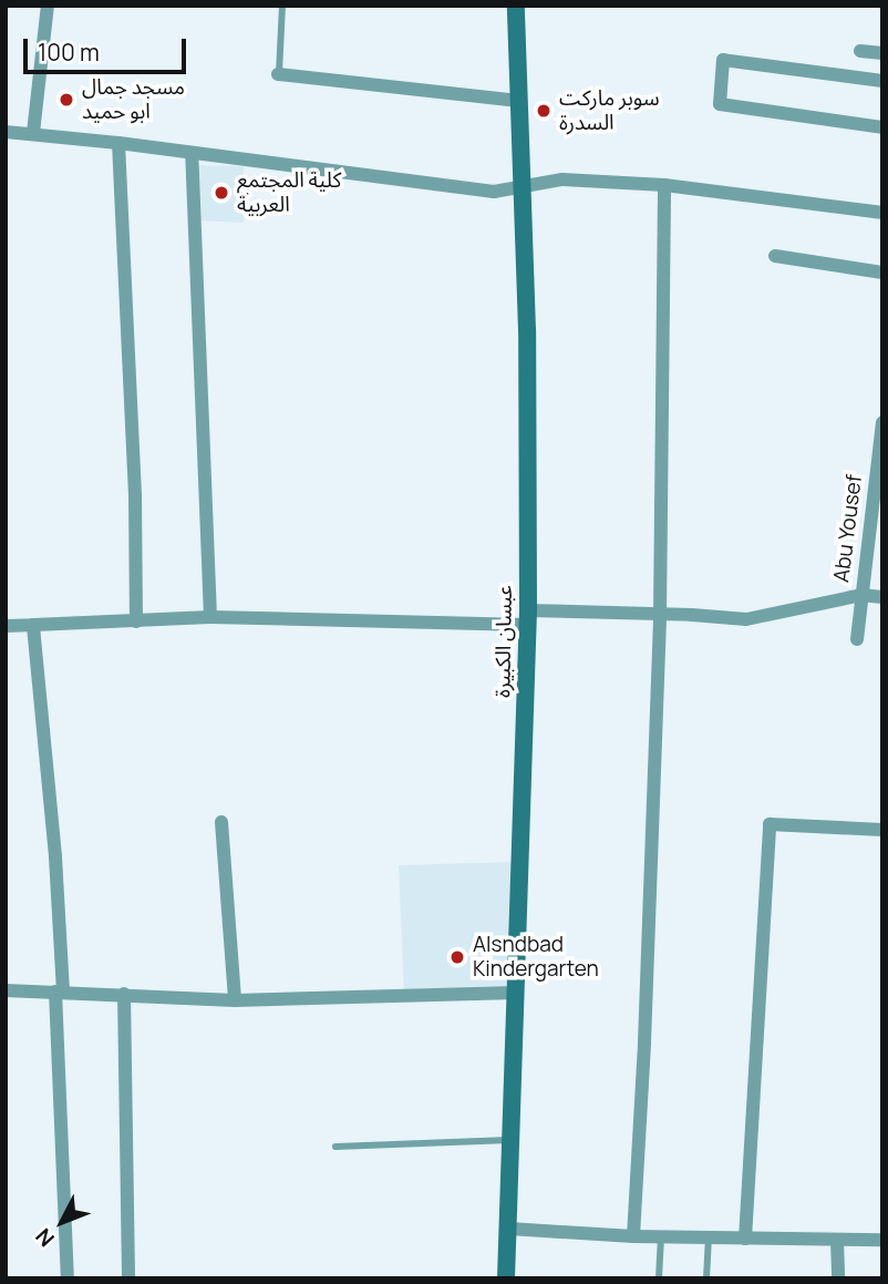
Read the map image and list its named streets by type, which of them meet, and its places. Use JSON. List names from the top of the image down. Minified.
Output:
{"streets":{"main road":["عبسان الكبيرة"],"street":["Abu Yousef"]},"places":["مسجد جمال ابو حميد","سوبر ماركت السدرة","كلية المجتمع العربية","Alsndbad Kindergarten"],"scale_bar":"100 m","north":"bottom left"}
